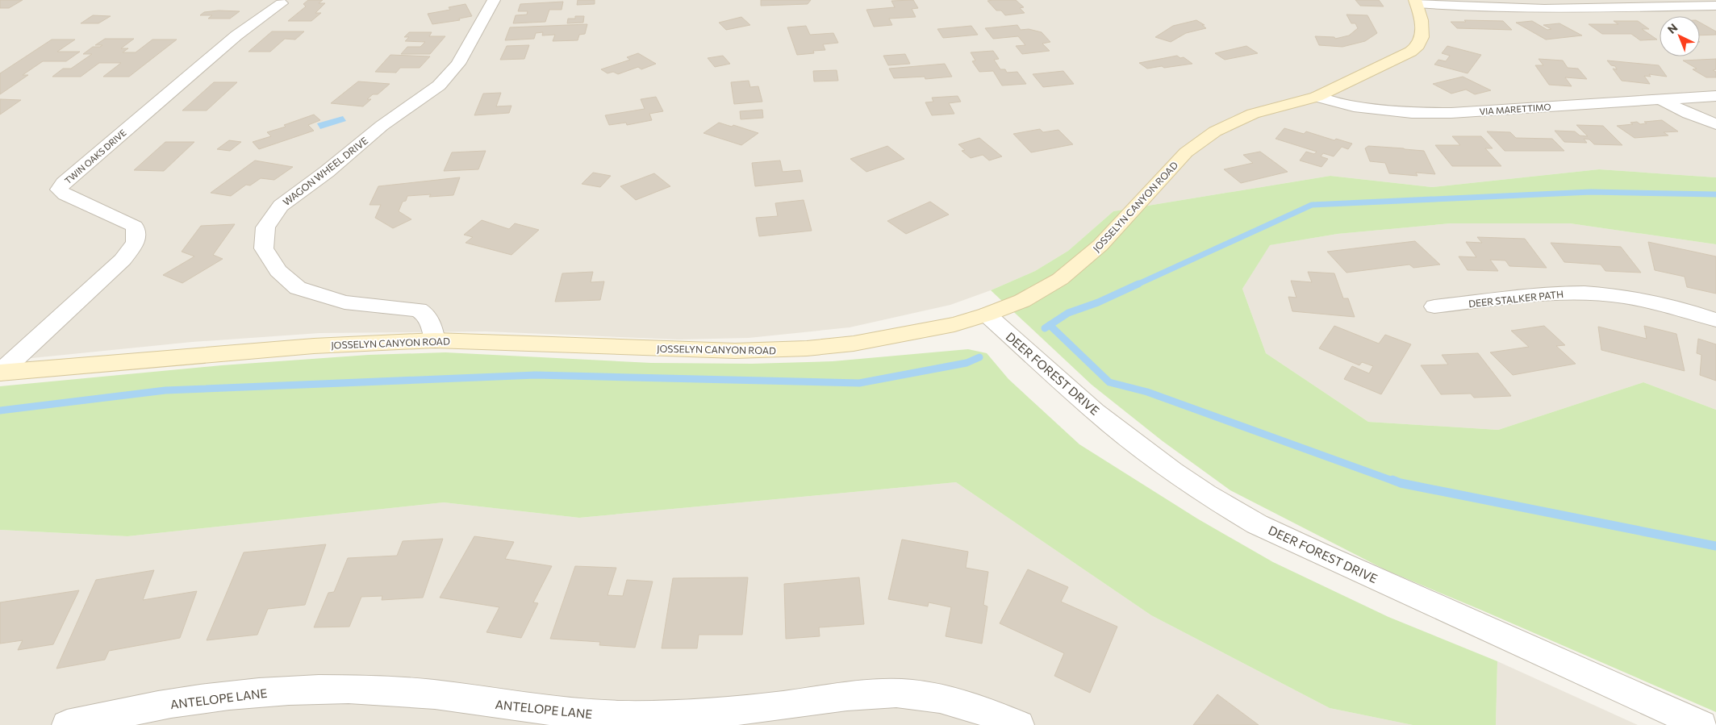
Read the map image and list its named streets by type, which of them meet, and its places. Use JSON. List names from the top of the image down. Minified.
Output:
{"streets":{"street":["VIA MARETTIMO","TWIN OAKS DRIVE","WAGON WHEEL DRIVE","JOSSELYN CANYON ROAD","DEER STALKER PATH","DEER FOREST DRIVE","ANTELOPE LANE"]},"crossings":[["VIA MARETTIMO","JOSSELYN CANYON ROAD"],["TWIN OAKS DRIVE","JOSSELYN CANYON ROAD"],["WAGON WHEEL DRIVE","JOSSELYN CANYON ROAD"],["JOSSELYN CANYON ROAD","DEER FOREST DRIVE"]],"north":"top left"}
